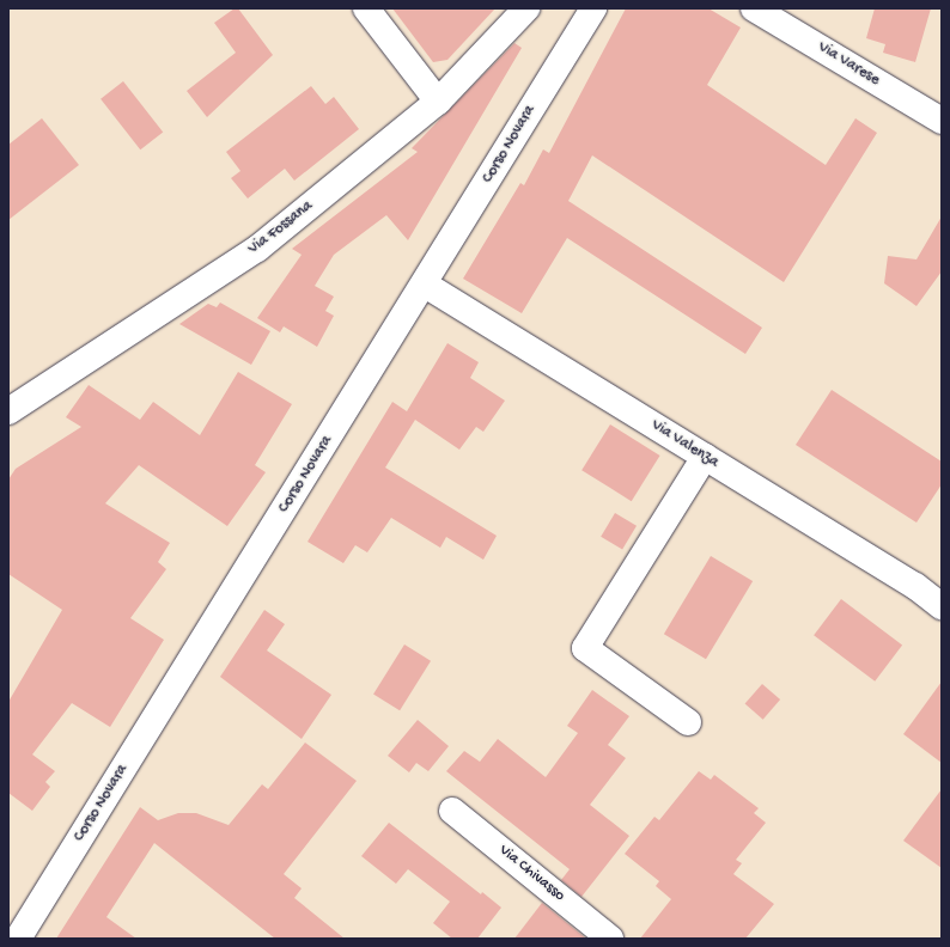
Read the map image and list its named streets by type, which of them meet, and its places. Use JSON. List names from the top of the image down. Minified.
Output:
{"streets":{"street":["Via Varese","Corso Novara","Via Fossana","Via Valenza","Via Chivasso"]},"crossings":[["Corso Novara","Via Valenza"]]}
